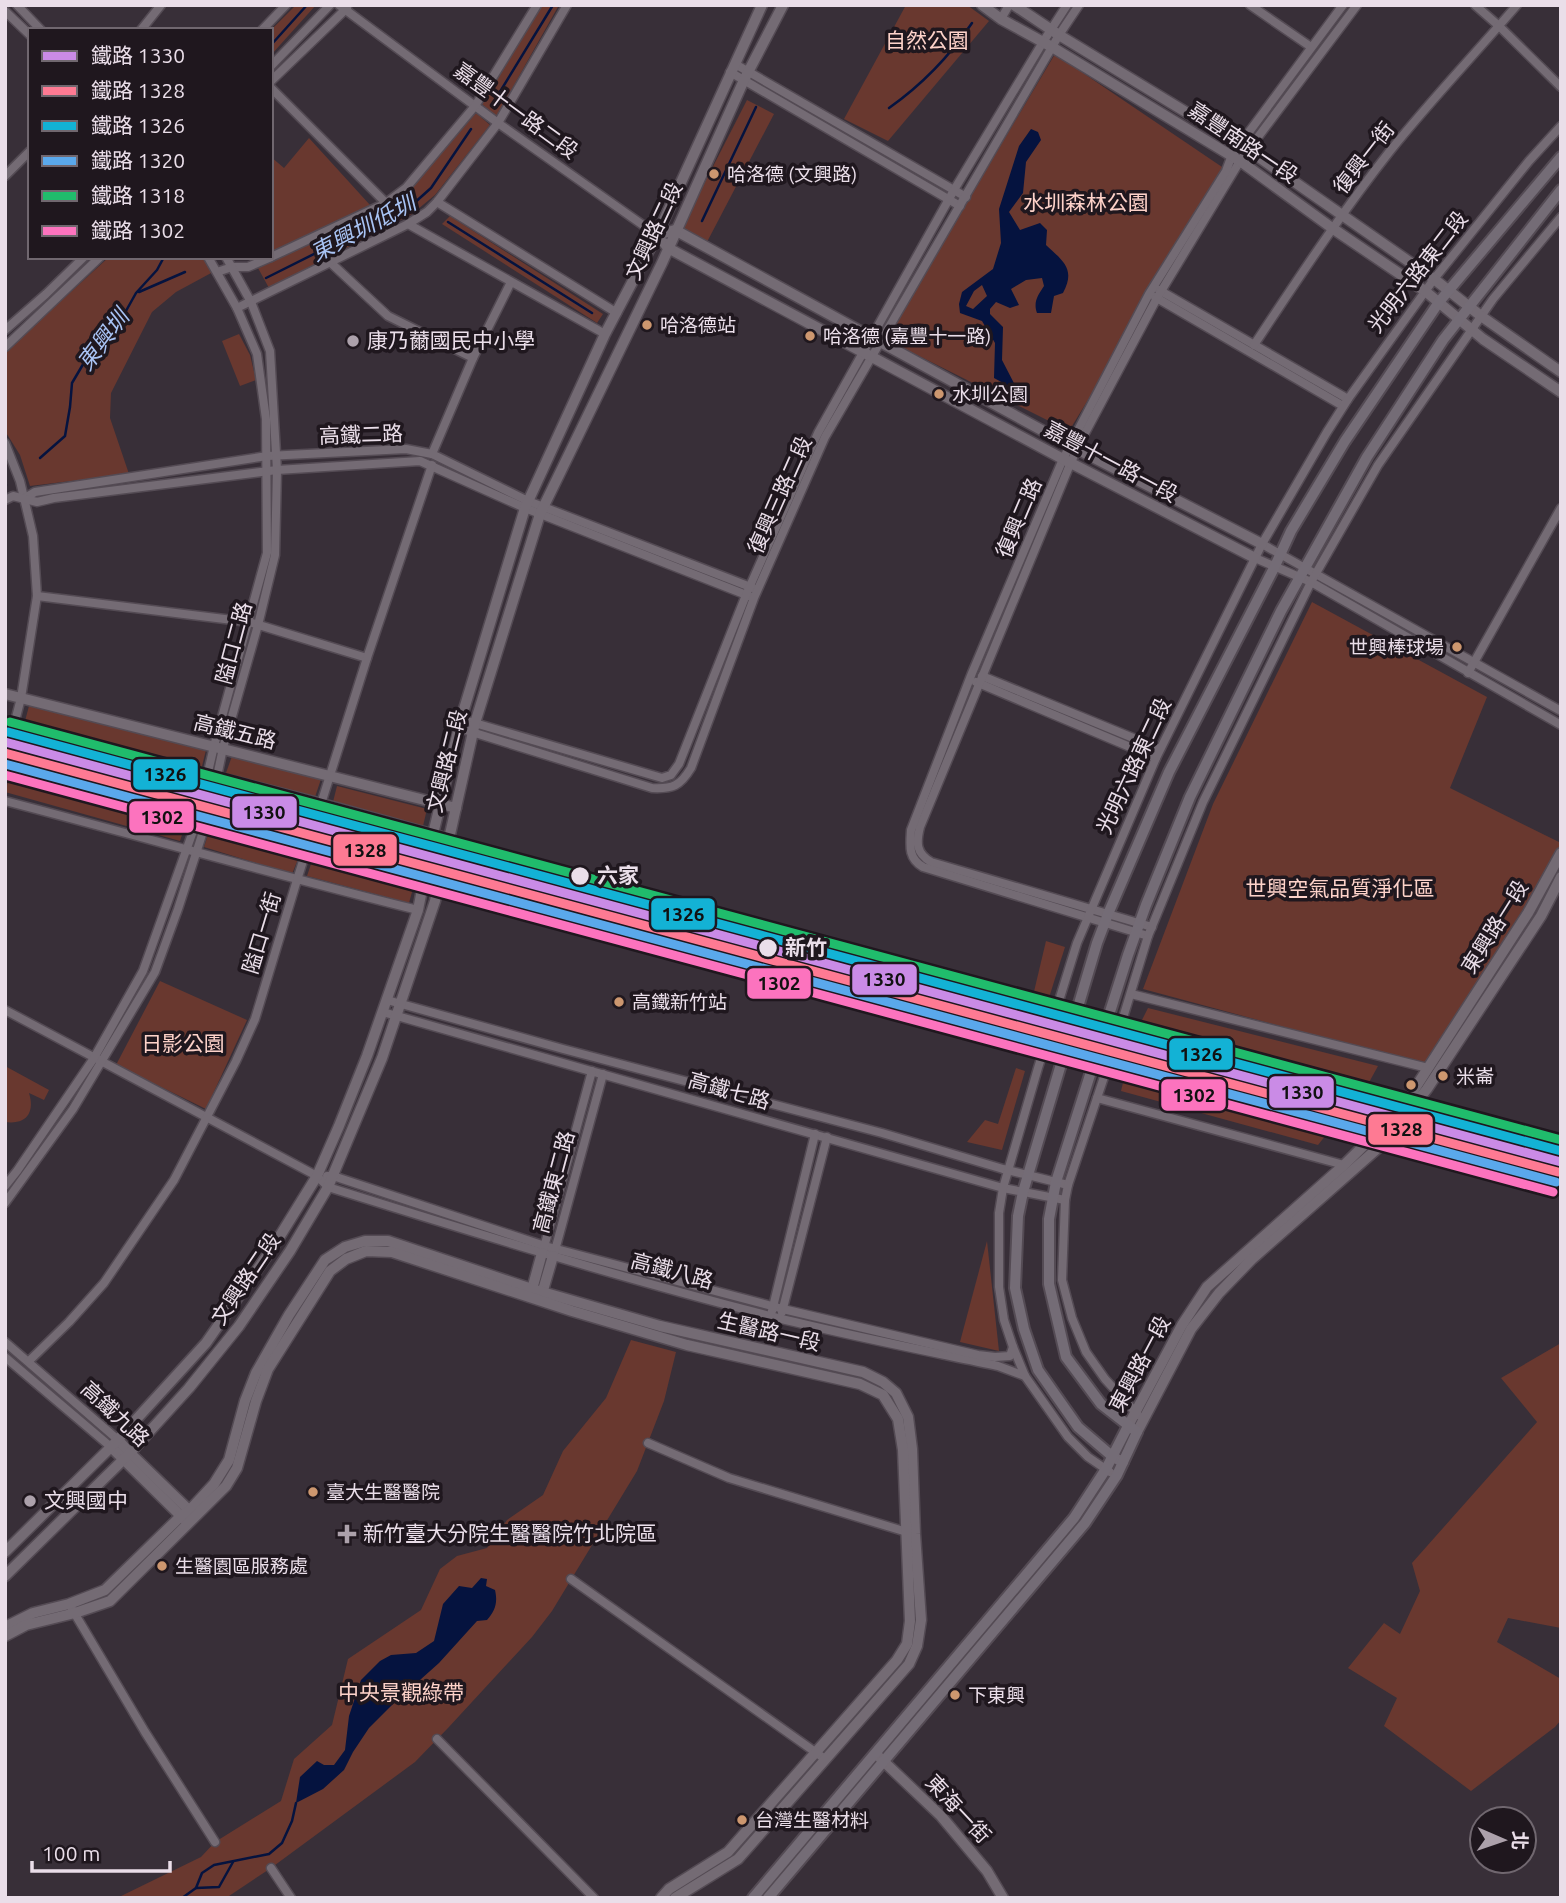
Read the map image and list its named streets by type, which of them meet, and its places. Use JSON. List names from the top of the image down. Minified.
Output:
{"streets":{"main road":["光明六路東二段","東興路一段"],"street":["嘉豐十一路二段","嘉豐南路一段","復興一街","文興路二段","高鐵二路","嘉豐十一路一段","復興三路二段","復興二路","隘口二路","高鐵五路","隘口一街","高鐵七路","高鐵東二路","高鐵八路","生醫路一段","高鐵九路","東海一街"]},"crossings":[["嘉豐十一路二段","文興路二段"],["嘉豐十一路二段","嘉豐十一路一段"],["嘉豐南路一段","復興一街"],["嘉豐南路一段","光明六路東二段"],["嘉豐南路一段","復興三路二段"],["嘉豐南路一段","復興二路"],["文興路二段","高鐵二路"],["文興路二段","嘉豐十一路一段"],["文興路二段","復興三路二段"],["文興路二段","高鐵五路"],["文興路二段","高鐵七路"],["文興路二段","高鐵八路"],["文興路二段","高鐵九路"],["光明六路東二段","嘉豐十一路一段"],["光明六路東二段","復興二路"],["光明六路東二段","東興路一段"],["光明六路東二段","高鐵七路"],["光明六路東二段","高鐵八路"],["高鐵二路","復興三路二段"],["高鐵二路","隘口二路"],["高鐵二路","隘口一街"],["嘉豐十一路一段","復興三路二段"],["嘉豐十一路一段","復興二路"],["隘口二路","高鐵五路"],["隘口二路","高鐵八路"],["高鐵五路","隘口一街"],["東興路一段","東海一街"],["隘口一街","高鐵八路"],["隘口一街","高鐵九路"],["高鐵七路","高鐵東二路"],["高鐵東二路","高鐵八路"],["高鐵東二路","生醫路一段"],["生醫路一段","高鐵九路"]],"water":["東興圳低圳","東興圳"],"parks":["自然公園","水圳森林公園","世興空氣品質淨化區","日影公園","中央景觀綠帶"],"places":{"other":["哈洛德 (文興路)","哈洛德站","哈洛德 (嘉豐十一路)","康乃薾國民中小學","水圳公園","世興棒球場","六家","新竹","高鐵新竹站","米崙","臺大生醫醫院","文興國中","生醫園區服務處","下東興","台灣生醫材料"],"health":["新竹臺大分院生醫醫院竹北院區"]},"lines":["rail line 1318","rail line 1326","rail line 1330","rail line 1328","rail line 1320","rail line 1302"],"legend":["鐵路 1330","鐵路 1328","鐵路 1326","鐵路 1320","鐵路 1318","鐵路 1302"],"scale_bar":"100 m","north":"right"}
